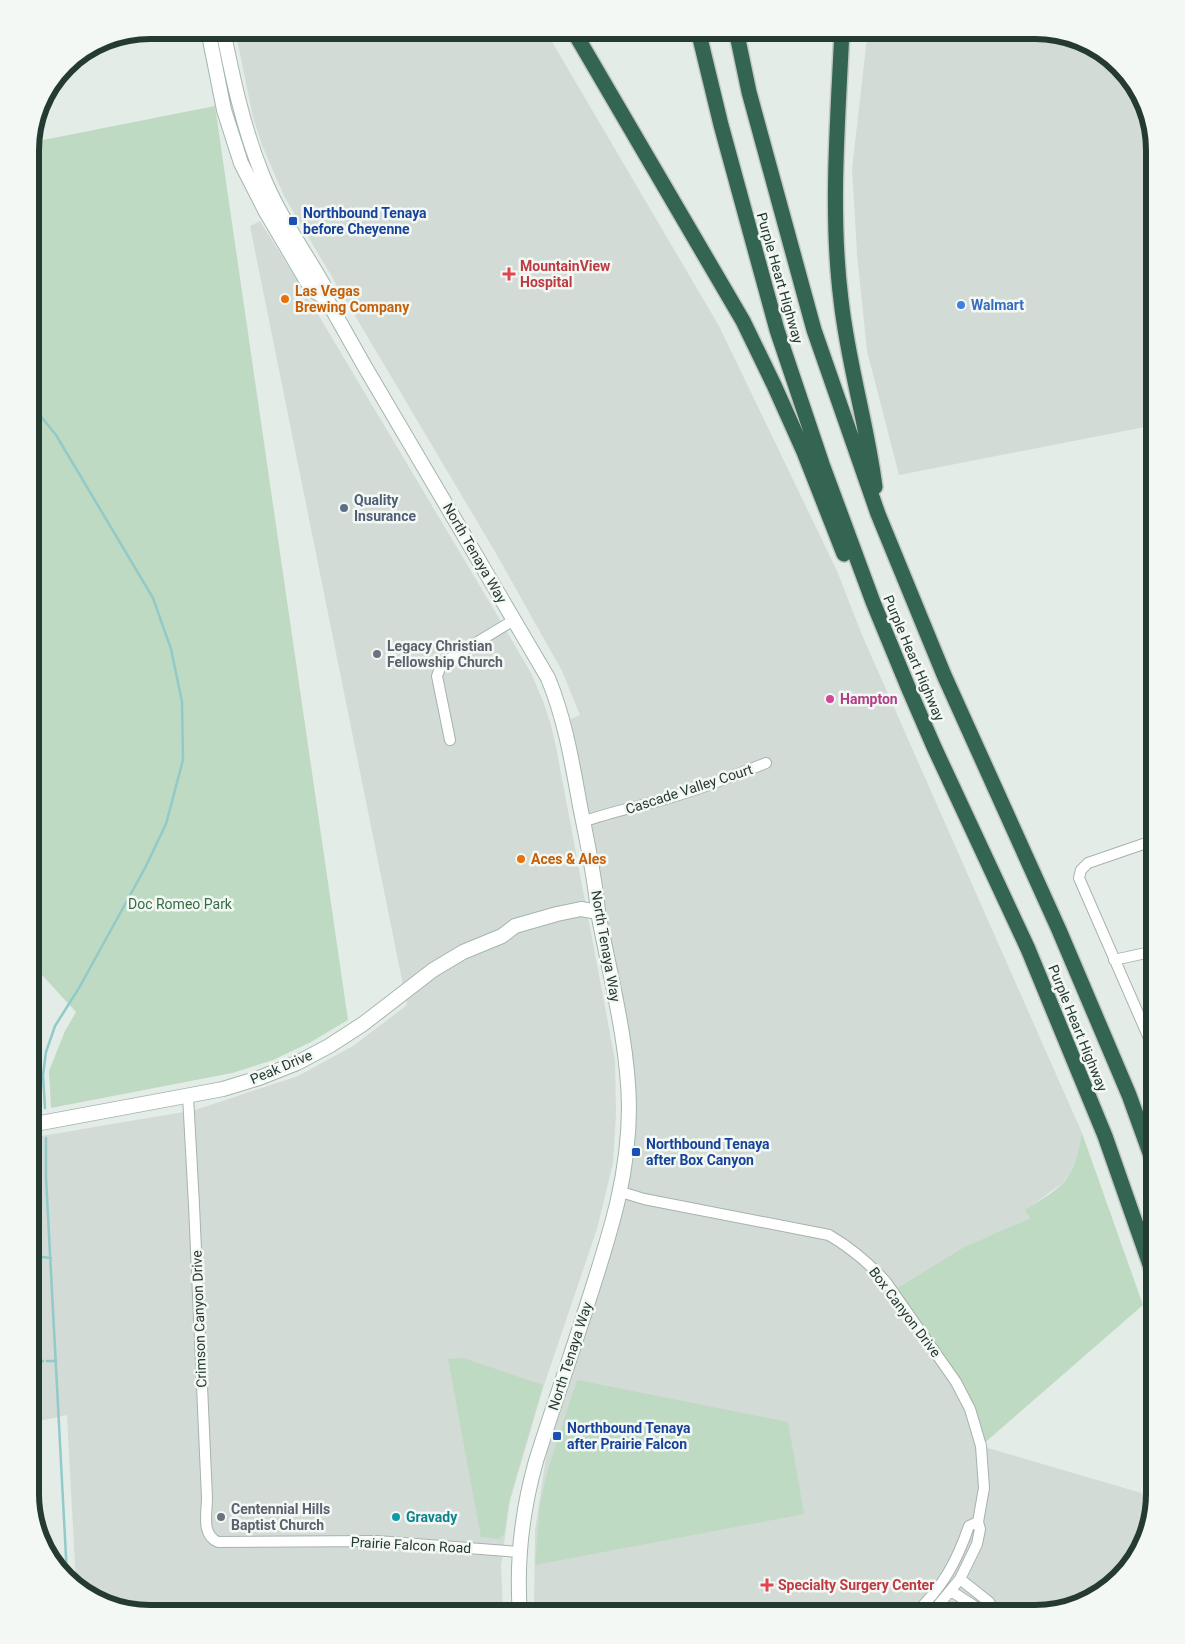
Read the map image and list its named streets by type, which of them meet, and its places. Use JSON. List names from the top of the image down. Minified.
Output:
{"streets":{"highway":["Purple Heart Highway"],"main road":["North Tenaya Way","Peak Drive"],"street":["Cascade Valley Court","Box Canyon Drive","Crimson Canyon Drive","Prairie Falcon Road"]},"crossings":[["North Tenaya Way","Cascade Valley Court"],["North Tenaya Way","Peak Drive"],["North Tenaya Way","Box Canyon Drive"],["North Tenaya Way","Prairie Falcon Road"],["Peak Drive","Crimson Canyon Drive"],["Crimson Canyon Drive","Prairie Falcon Road"]],"parks":["Doc Romeo Park"],"places":{"transit":["Northbound Tenaya before Cheyenne","Northbound Tenaya after Box Canyon","Northbound Tenaya after Prairie Falcon"],"health":["MountainView Hospital","Specialty Surgery Center"],"other":["Las Vegas Brewing Company","Walmart","Quality Insurance","Legacy Christian Fellowship Church","Hampton","Aces & Ales","Centennial Hills Baptist Church","Gravady"]}}
